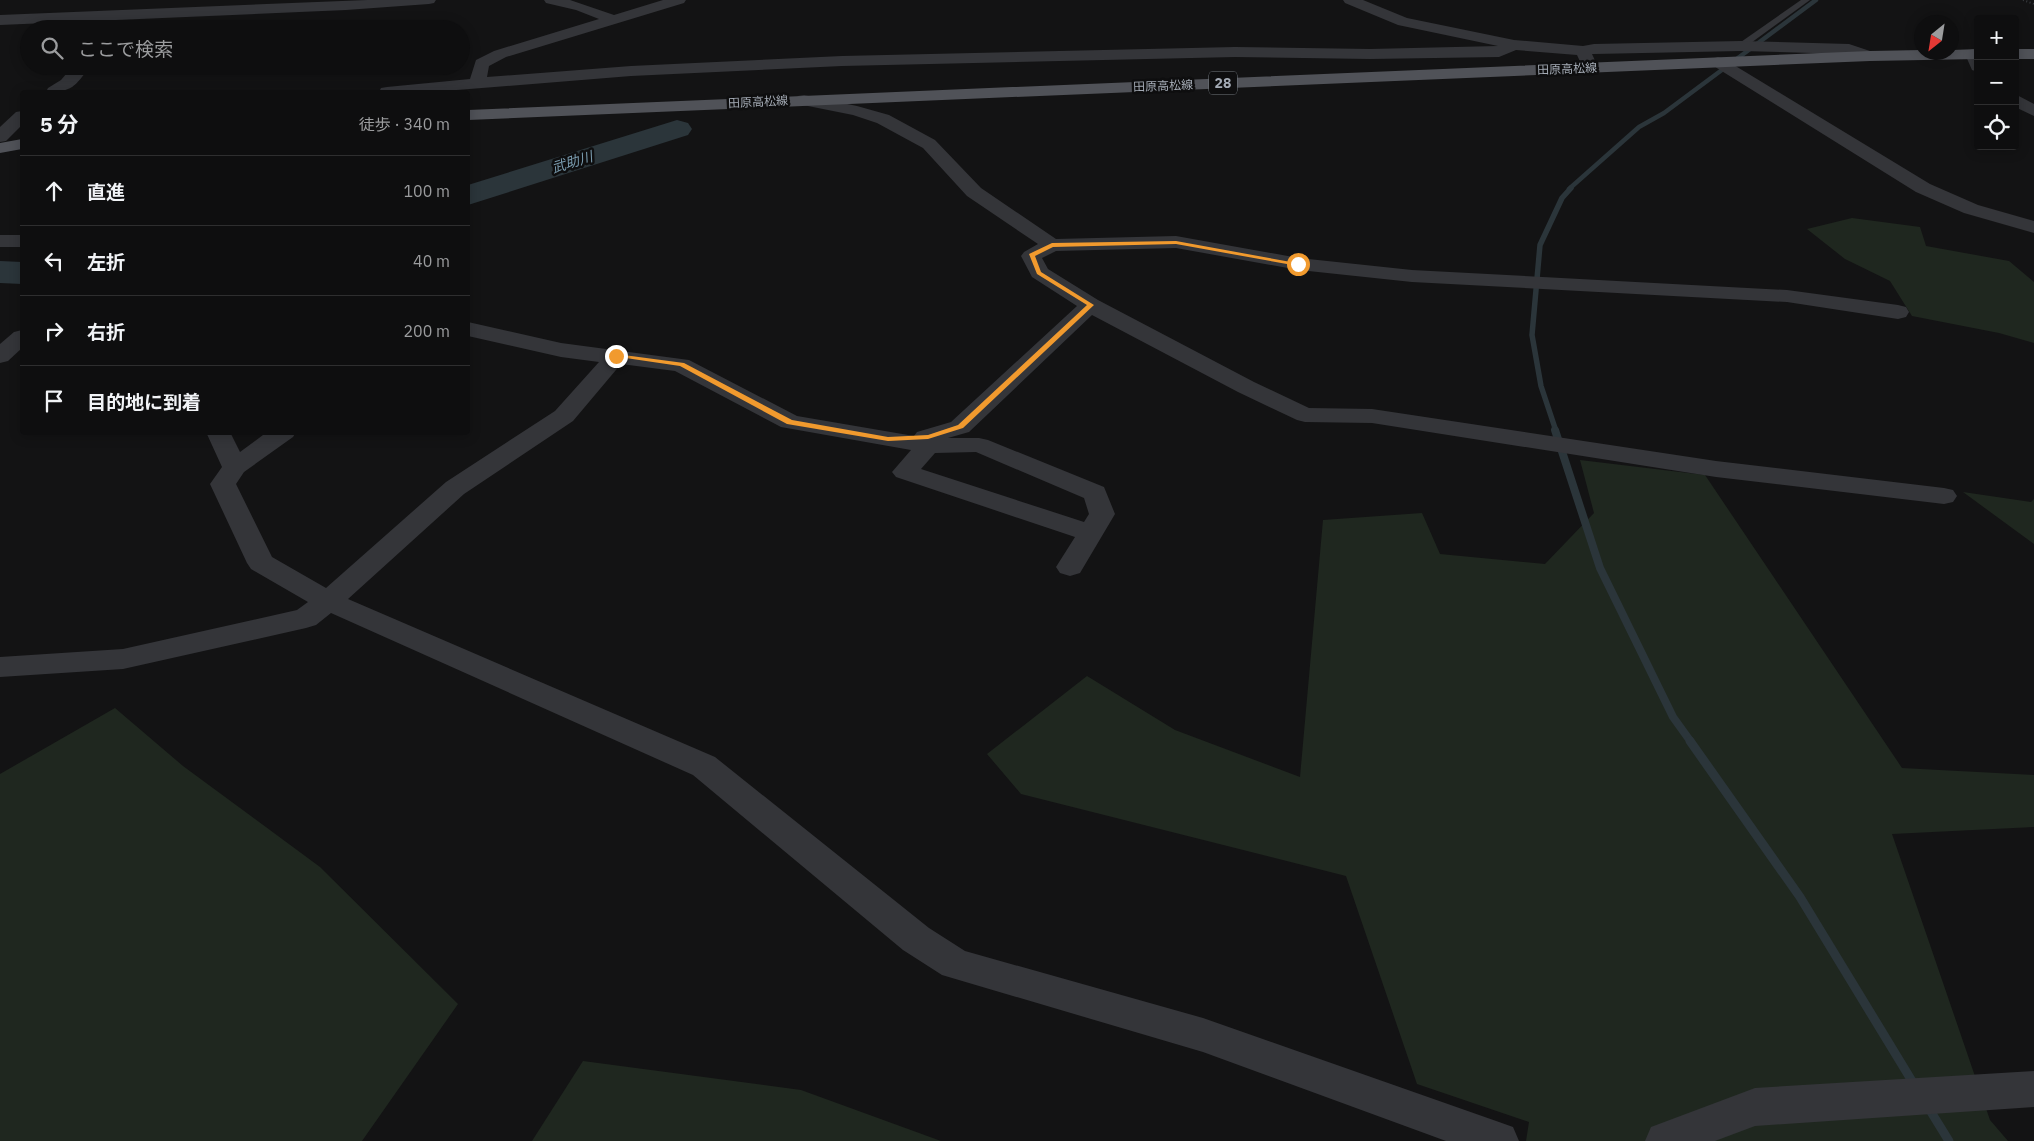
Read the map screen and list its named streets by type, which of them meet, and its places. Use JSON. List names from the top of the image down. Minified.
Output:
{"streets":{"main road":["田原高松線","28"]},"water":["武助川"],"north":"bottom left","page":{"map_buttons":["+","−"],"search":"ここで検索","heading":["5 分","徒歩 · 340 m"],"list":[["直進","100 m"],["左折","40 m"],["右折","200 m"],"目的地に到着"]}}
